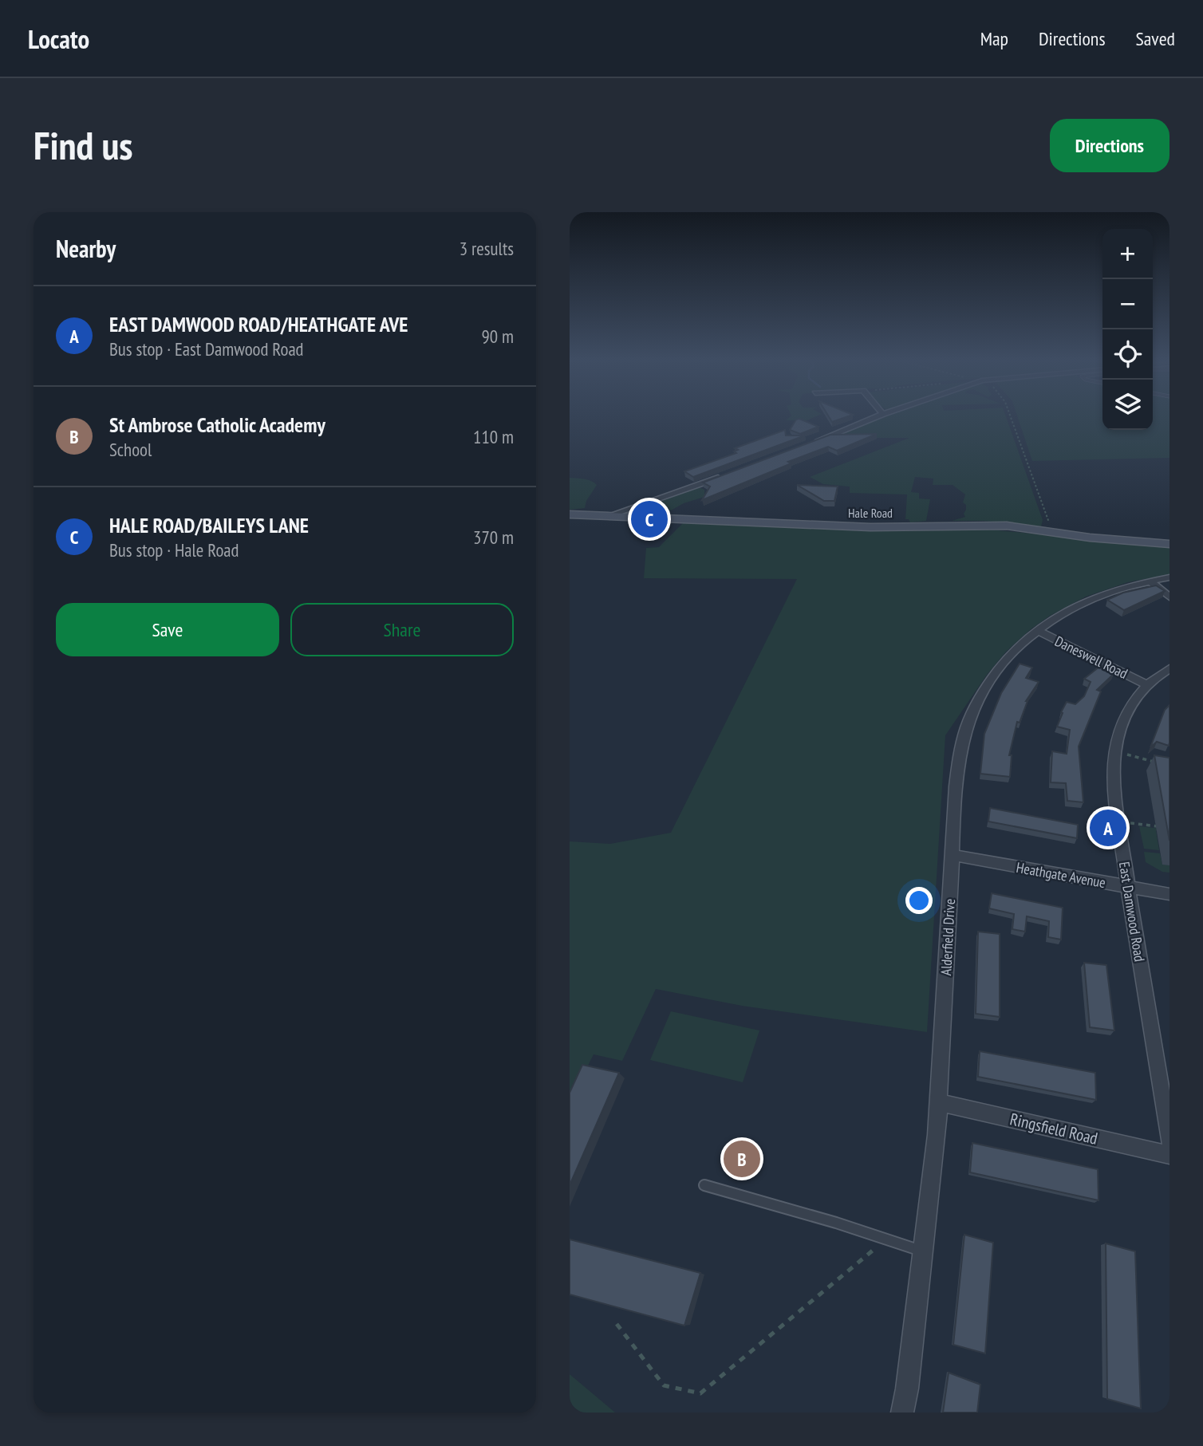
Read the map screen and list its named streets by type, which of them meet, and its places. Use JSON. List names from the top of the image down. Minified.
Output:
{"streets":{"street":["Hale Road","Daneswell Road","Heathgate Avenue","East Damwood Road","Alderfield Drive","Ringsfield Road"]},"crossings":[["Daneswell Road","East Damwood Road"],["Daneswell Road","Alderfield Drive"],["Heathgate Avenue","East Damwood Road"],["Heathgate Avenue","Alderfield Drive"],["Alderfield Drive","Ringsfield Road"]],"page":{"header":"Locato","nav":["Map","Directions","Saved"],"buttons":["Directions",["Save","Share"]],"title":"Find us","heading":["Nearby","3 results"],"map_buttons":["+","−"],"list":[{"mark":"A","name":"EAST DAMWOOD ROAD/HEATHGATE AVE","note":"Bus stop · East Damwood Road","value":"90 m"},{"mark":"B","name":"St Ambrose Catholic Academy","note":"School","value":"110 m"},{"mark":"C","name":"HALE ROAD/BAILEYS LANE","note":"Bus stop · Hale Road","value":"370 m"}],"pins":["C","A","B"]}}
